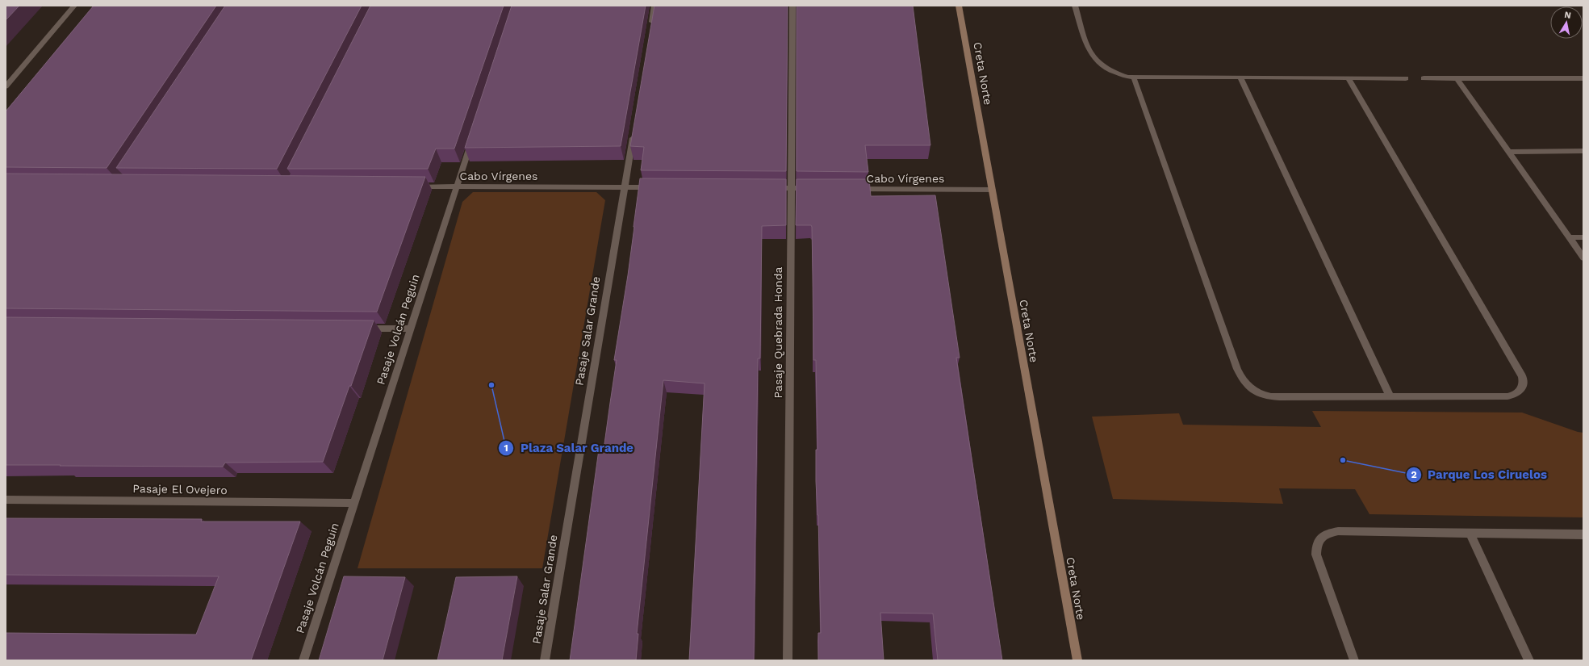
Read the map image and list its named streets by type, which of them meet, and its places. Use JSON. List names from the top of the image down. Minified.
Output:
{"streets":{"street":["Creta Norte","Cabo Vírgenes","Pasaje Volcán Peguin","Pasaje Salar Grande","Pasaje Quebrada Honda","Pasaje El Ovejero"]},"crossings":[["Creta Norte","Cabo Vírgenes"],["Cabo Vírgenes","Pasaje Volcán Peguin"],["Cabo Vírgenes","Pasaje Salar Grande"],["Pasaje Volcán Peguin","Pasaje El Ovejero"]],"places":["Plaza Salar Grande","Parque Los Ciruelos"],"north":"top"}
